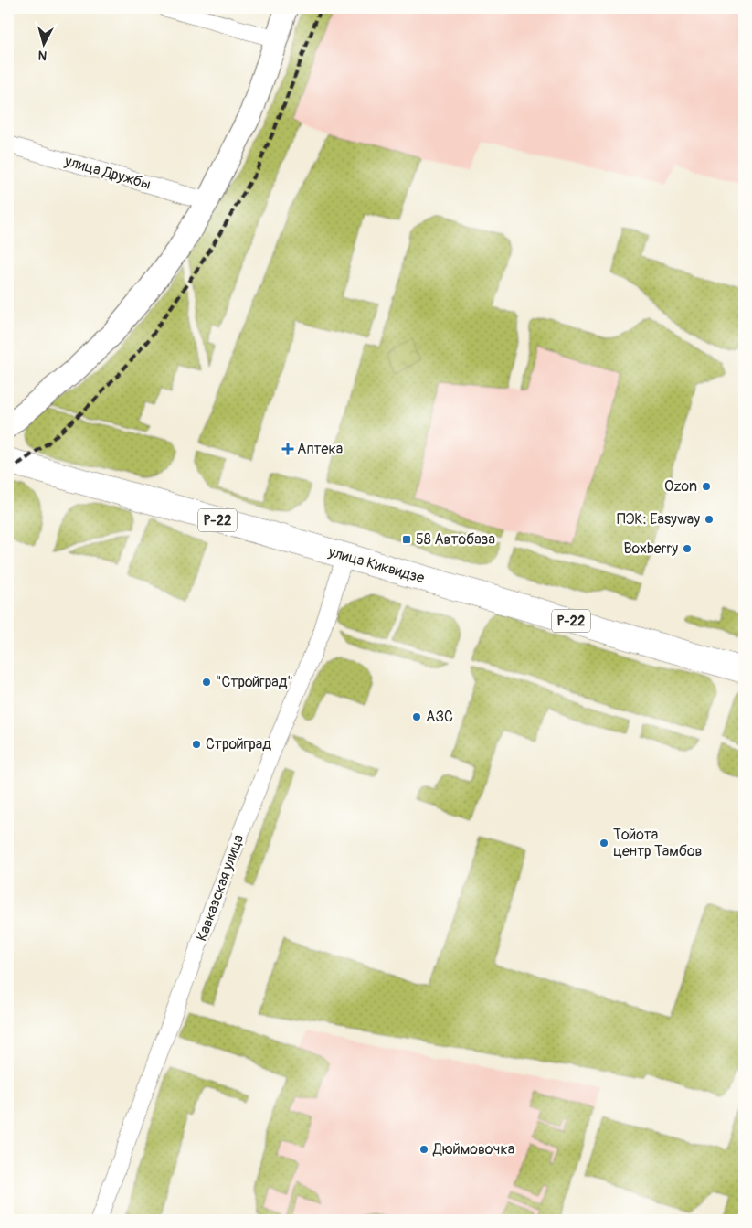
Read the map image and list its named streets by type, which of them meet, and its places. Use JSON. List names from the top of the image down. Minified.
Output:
{"streets":{"main road":["Р-22","улица Киквидзе"],"street":["улица Дружбы","Кавказская улица"]},"crossings":[["улица Киквидзе","Кавказская улица"]],"places":{"health":["Аптека"],"other":["Ozon","ПЭК: Easyway","Boxberry","\"Стройград\"","АЗС","Стройград","Тойота центр Тамбов","Дюймовочка"],"transit":["58 Автобаза"]},"north":"bottom"}
